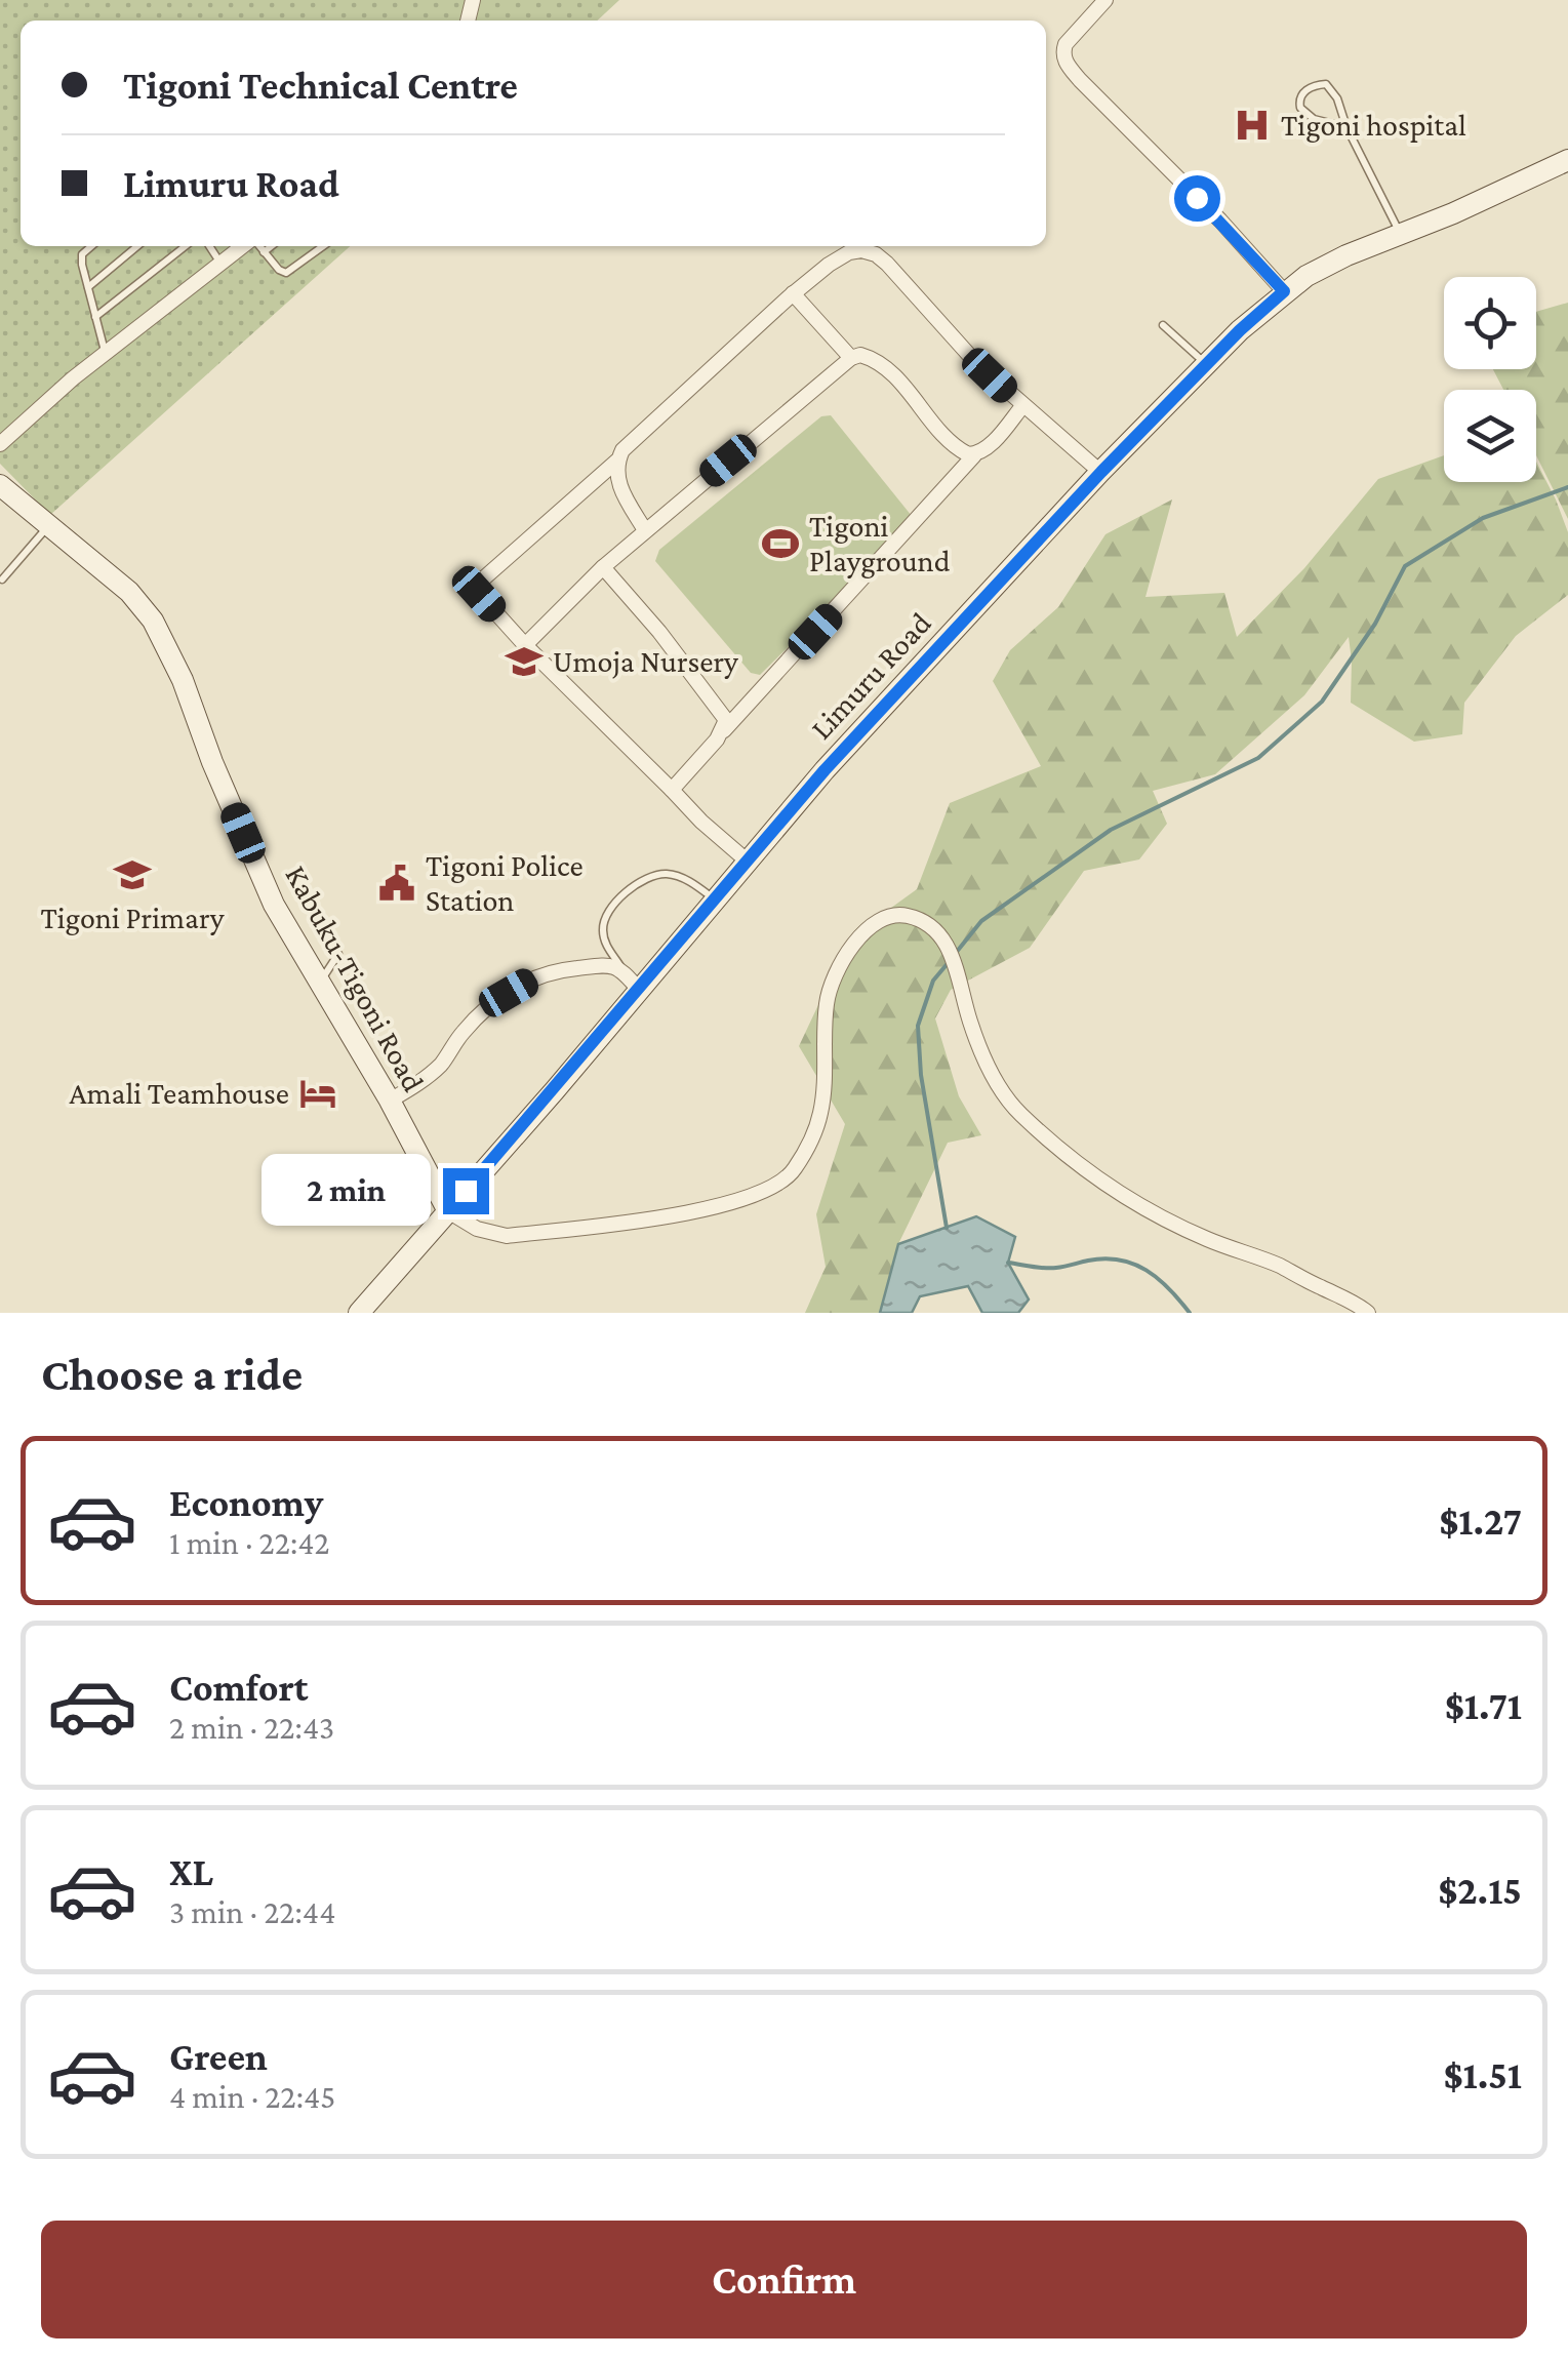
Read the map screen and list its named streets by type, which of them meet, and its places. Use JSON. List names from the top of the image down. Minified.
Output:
{"streets":{"main road":["Limuru Road","Kabuku-Tigoni Road"]},"crossings":[["Limuru Road","Kabuku-Tigoni Road"]],"places":{"hospital":["Tigoni hospital"],"sports":["Tigoni Playground"],"school or university":["Umoja Nursery","Tigoni Primary"],"public building":["Tigoni Police Station"],"hotel":["Amali Teamhouse"]},"page":{"banner":["Tigoni Technical Centre","Limuru Road"],"bubble":"2 min","heading":"Choose a ride","list":[{"name":"Economy","note":"1 min · 22:42","value":"$1.27"},{"name":"Comfort","note":"2 min · 22:43","value":"$1.71"},{"name":"XL","note":"3 min · 22:44","value":"$2.15"},{"name":"Green","note":"4 min · 22:45","value":"$1.51"}],"buttons":"Confirm"}}
